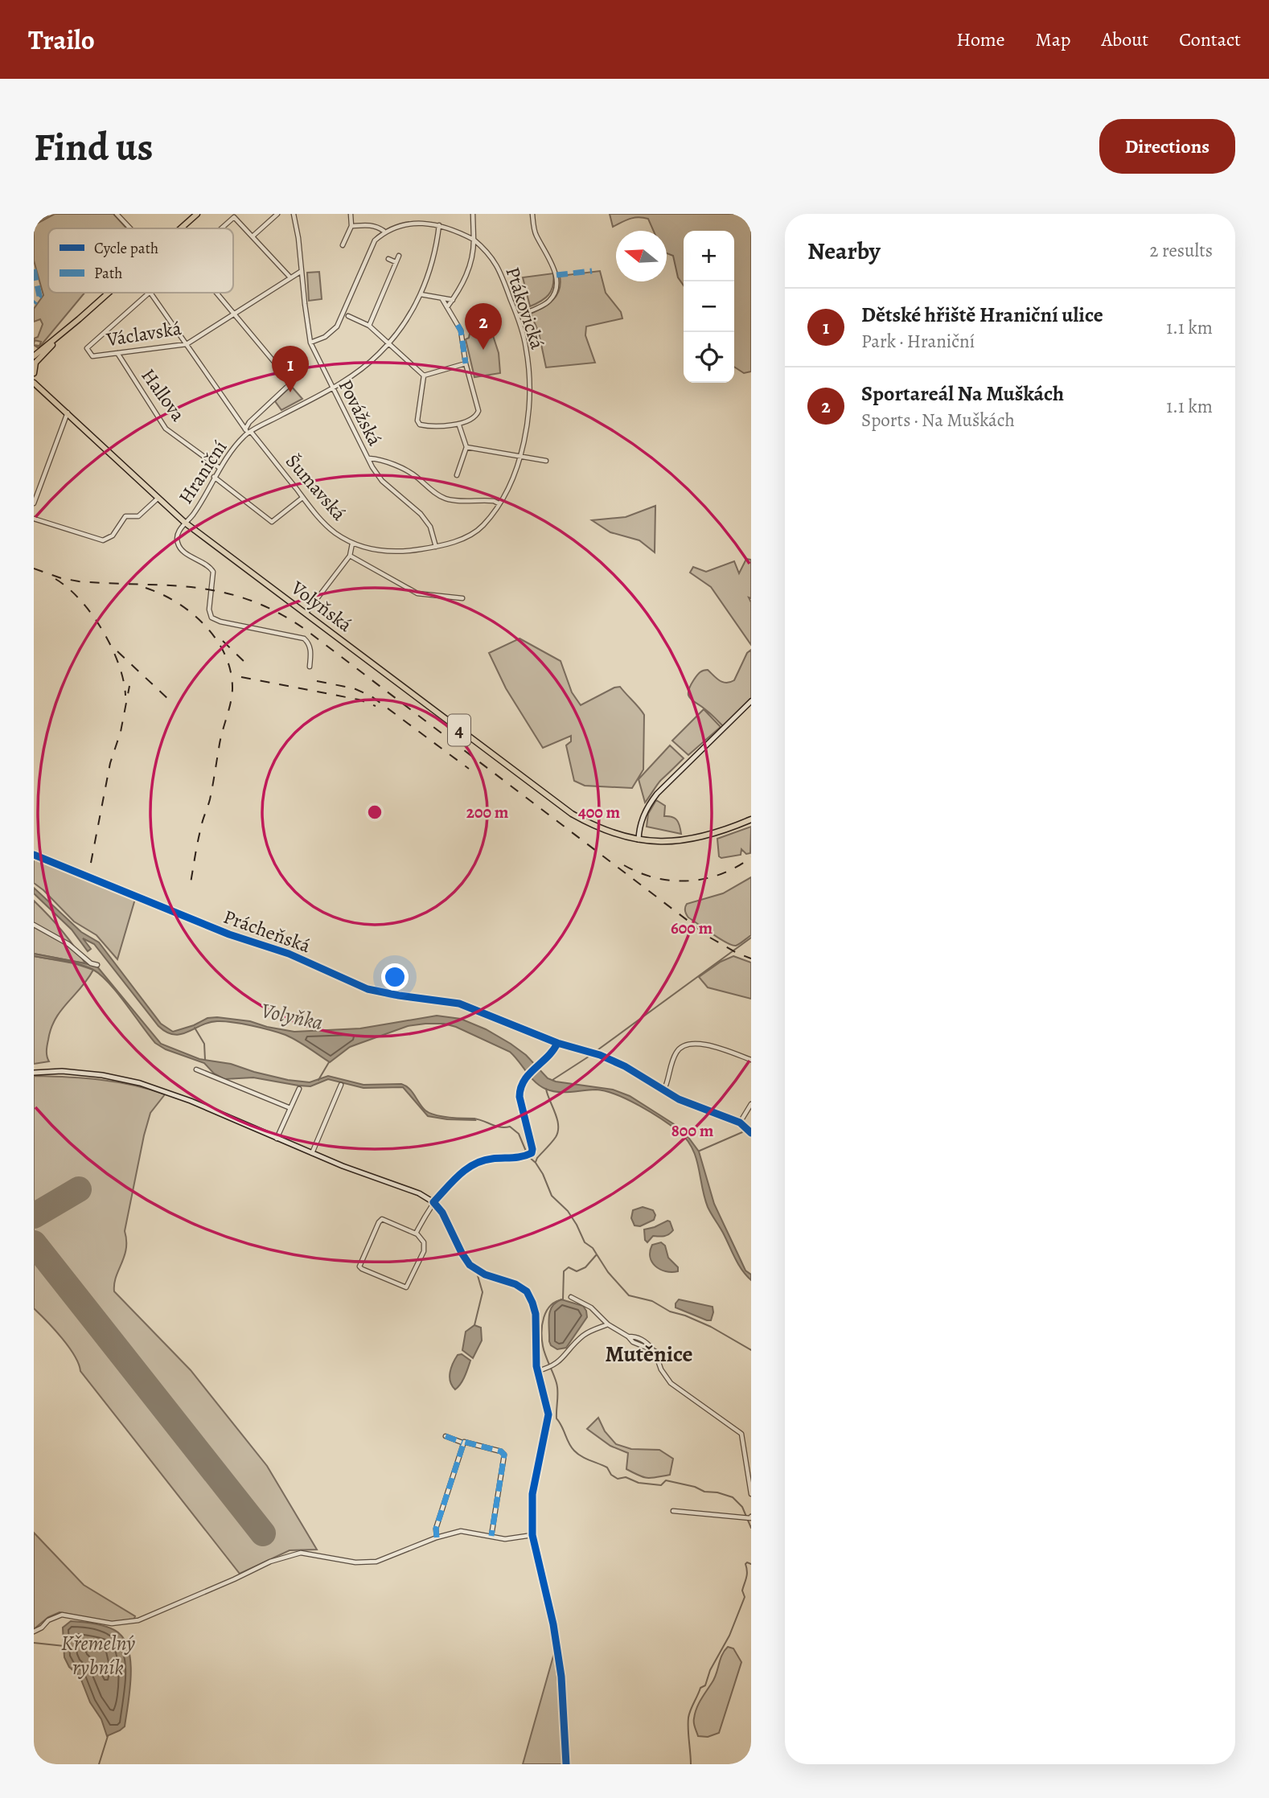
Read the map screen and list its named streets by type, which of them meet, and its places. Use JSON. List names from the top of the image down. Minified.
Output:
{"streets":{"main road":["Volyňská","4"],"street":["Ptákovická","Václavská","Hallova","Povážská","Hraniční","Šumavská","Prácheňská"]},"crossings":[["Ptákovická","Povážská"],["Ptákovická","Hraniční"],["Ptákovická","Šumavská"],["Václavská","Hallova"],["Václavská","Povážská"],["Václavská","Hraniční"],["Václavská","Šumavská"],["Hallova","Hraniční"],["Povážská","Hraniční"],["Povážská","Šumavská"],["Hraniční","Šumavská"],["Hraniční","Volyňská"],["Volyňská","4"]],"districts":["Mutěnice"],"water":["Volyňka","Křemelný rybník"],"legend":["Cycle path","Path"],"north":"left","page":{"header":"Trailo","nav":["Home","Map","About","Contact"],"buttons":"Directions","title":"Find us","heading":["Nearby","2 results"],"map_buttons":["+","−"],"list":[{"mark":"1","name":"Dětské hřiště Hraniční ulice","note":"Park · Hraniční","value":"1.1 km"},{"mark":"2","name":"Sportareál Na Muškách","note":"Sports · Na Muškách","value":"1.1 km"}],"pins":["2","1"]},"rings":["200 m","400 m","600 m","800 m"]}
